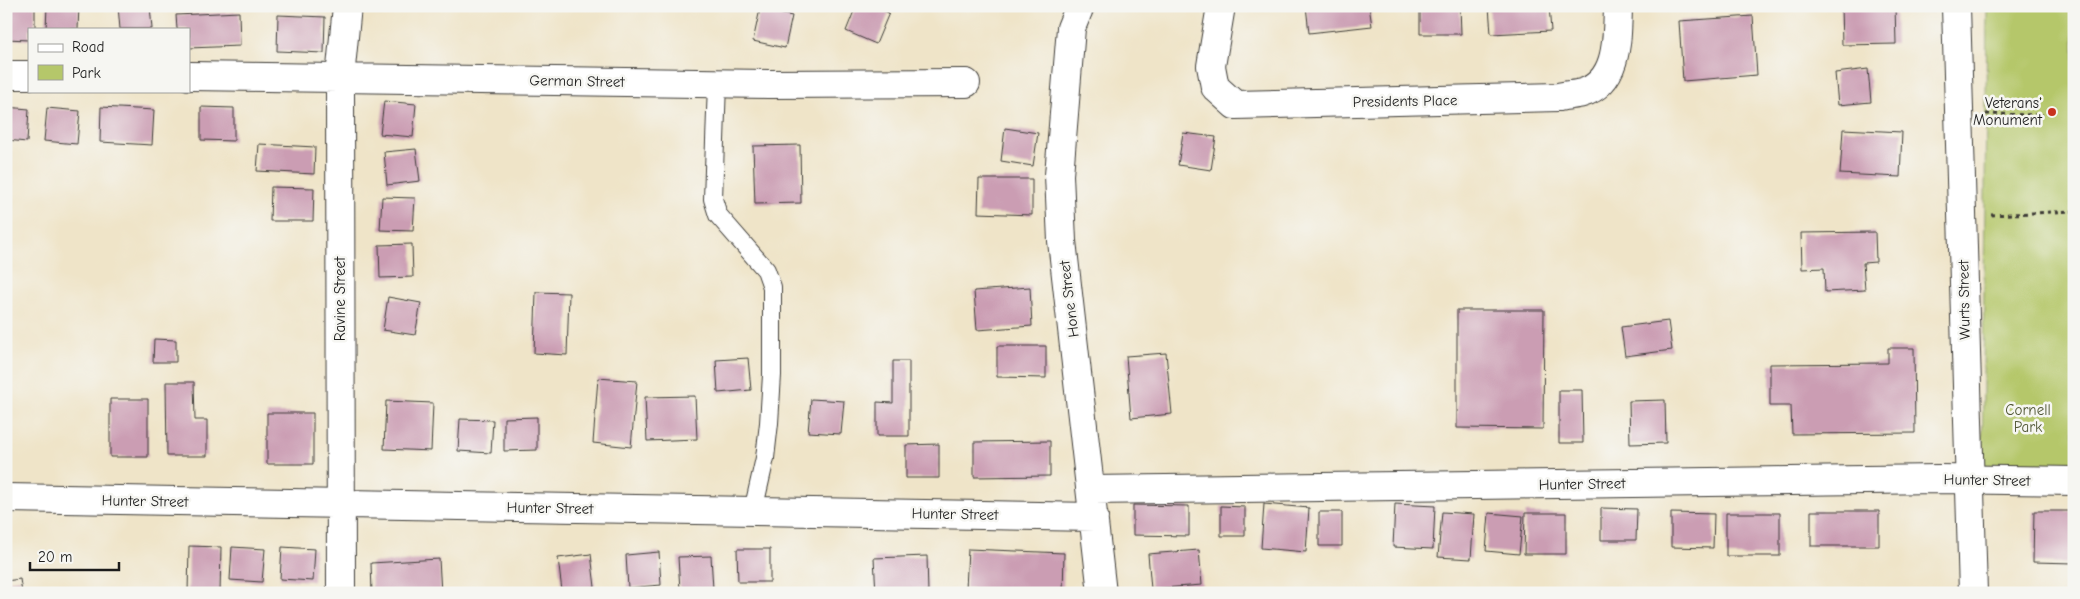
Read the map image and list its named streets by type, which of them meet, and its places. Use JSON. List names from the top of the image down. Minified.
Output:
{"streets":{"main road":["German Street","Presidents Place","Ravine Street","Hone Street","Wurts Street","Hunter Street"]},"crossings":[["German Street","Ravine Street"],["Ravine Street","Hunter Street"],["Hone Street","Hunter Street"],["Wurts Street","Hunter Street"]],"parks":["Cornell Park"],"places":["Veterans' Monument"],"legend":["Road","Park"],"scale_bar":"20 m"}
